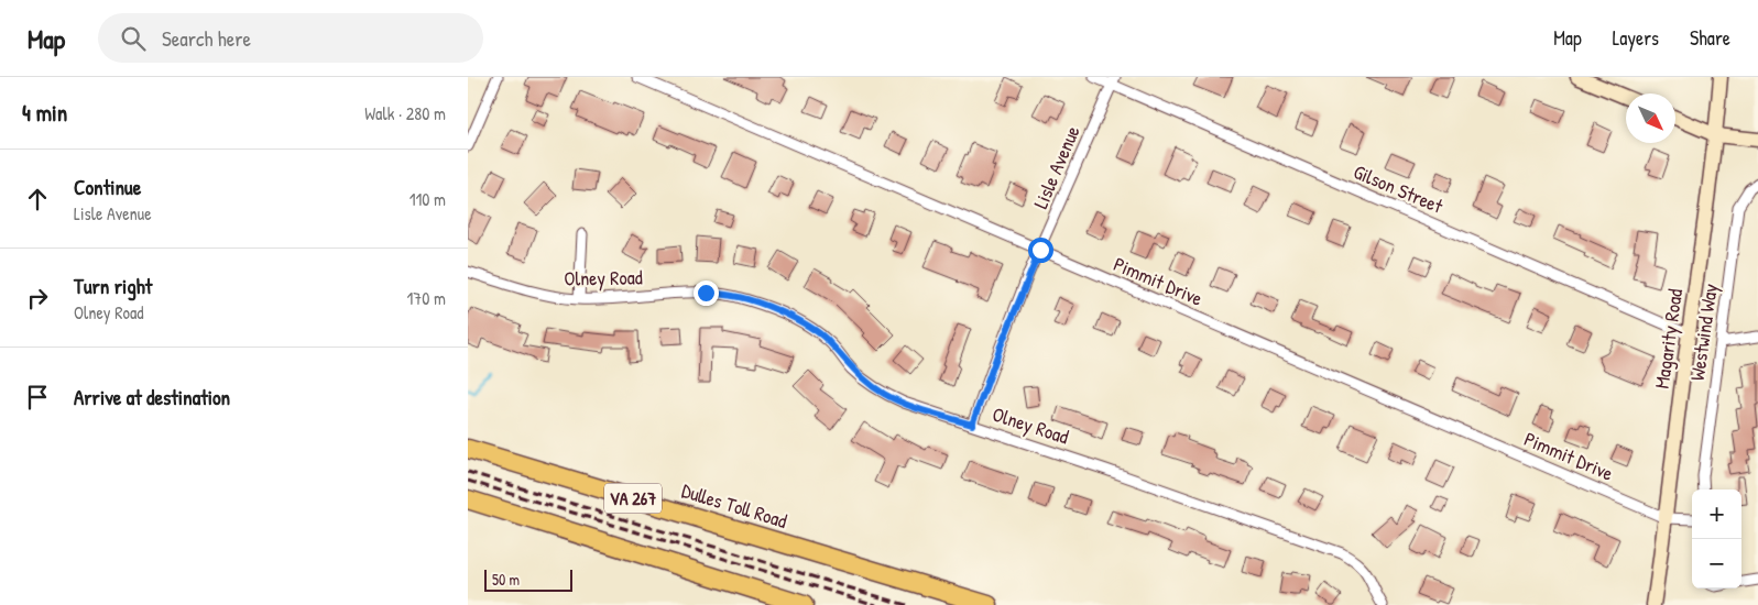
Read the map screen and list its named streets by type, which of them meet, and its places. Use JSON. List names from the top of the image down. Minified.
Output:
{"streets":{"highway":["VA 267","Dulles Toll Road"],"main road":["Magarity Road"],"street":["Lisle Avenue","Gilson Street","Olney Road","Pimmit Drive","Westwind Way"]},"crossings":[["Lisle Avenue","Gilson Street"],["Lisle Avenue","Olney Road"],["Lisle Avenue","Pimmit Drive"],["Gilson Street","Magarity Road"],["Pimmit Drive","Magarity Road"]],"scale_bar":"50 m","north":"bottom right","page":{"header":"Map","search":"Search here","nav":["Map","Layers","Share"],"heading":["4 min","Walk · 280 m"],"list":[["Continue","Lisle Avenue","110 m"],["Turn right","Olney Road","170 m"],"Arrive at destination"],"map_buttons":["+","−"],"scale":"50 m"}}
